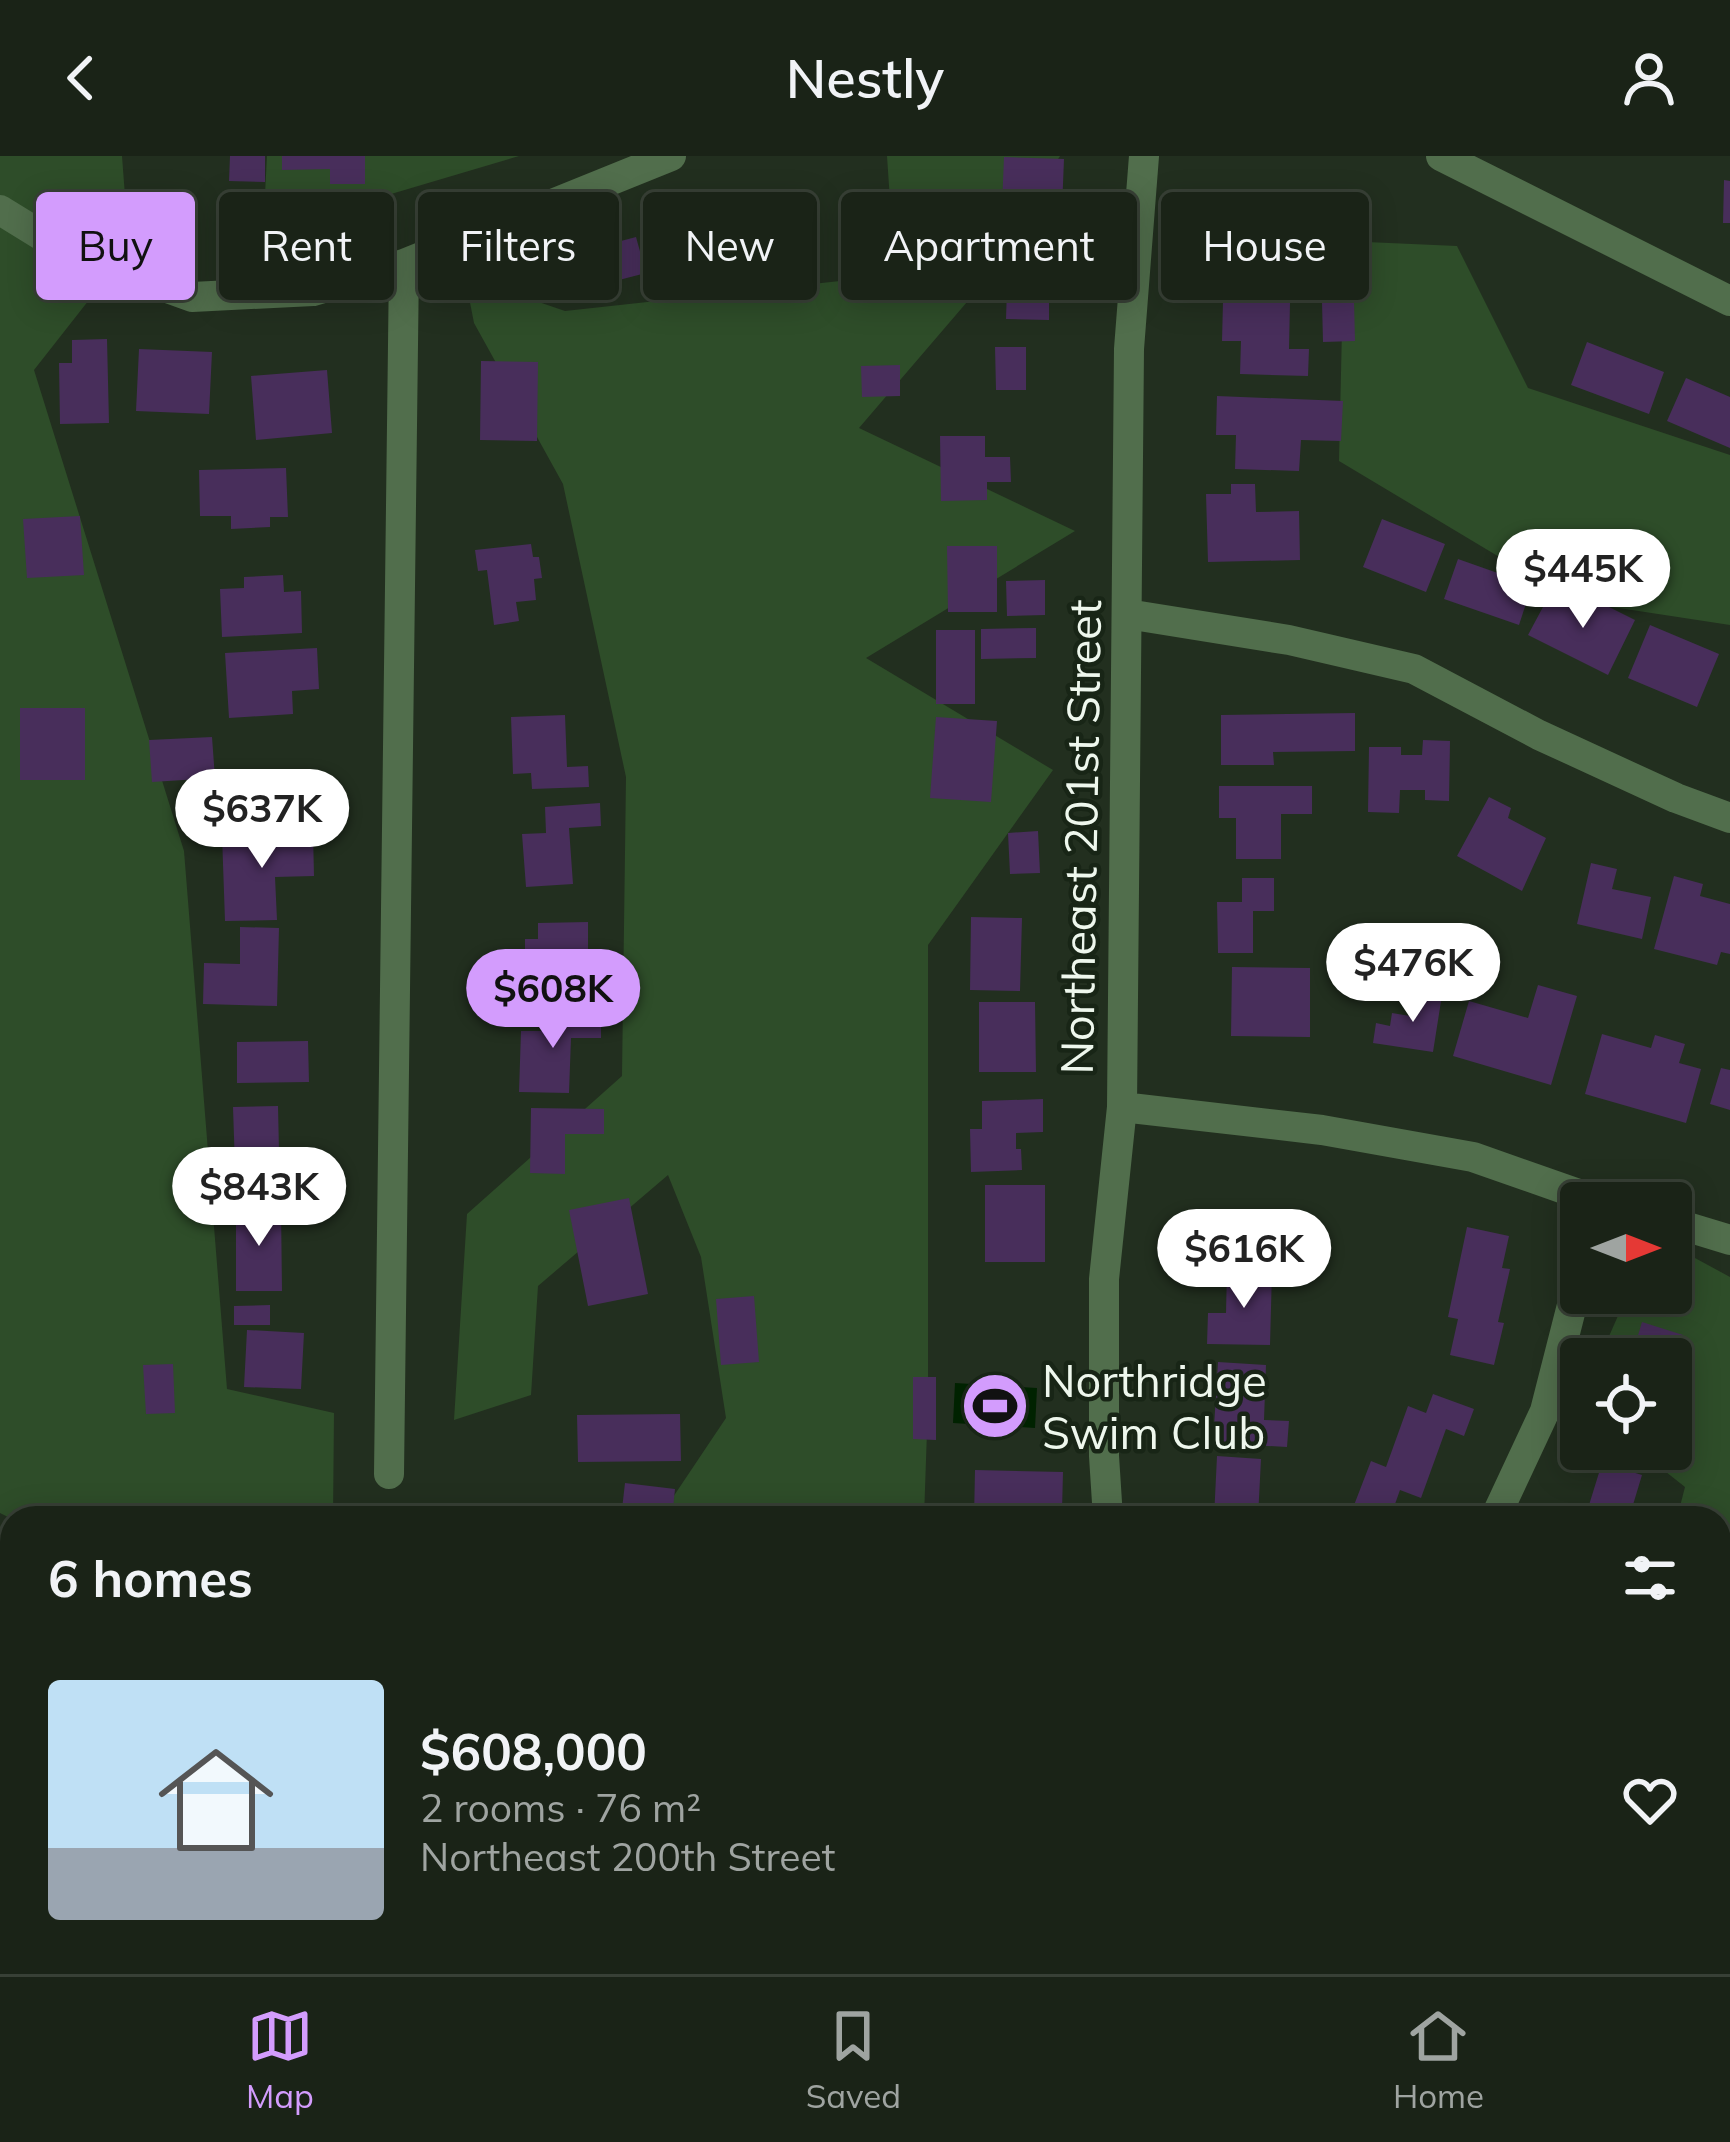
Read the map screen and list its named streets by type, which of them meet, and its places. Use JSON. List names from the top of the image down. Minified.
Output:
{"streets":{"street":["Northeast 201st Street"]},"places":{"sports":["Northridge Swim Club"]},"north":"right","page":{"header":"Nestly","chip":["Buy","Rent","Filters","New","Apartment","House"],"price":["$445K","$637K","$476K","$608K","$843K","$616K"],"heading":"6 homes","list":[{"name":"$608,000","note":"2 rooms · 76 m² · Northeast 200th Street"}],"tabs":["Map","Saved","Home"]}}
